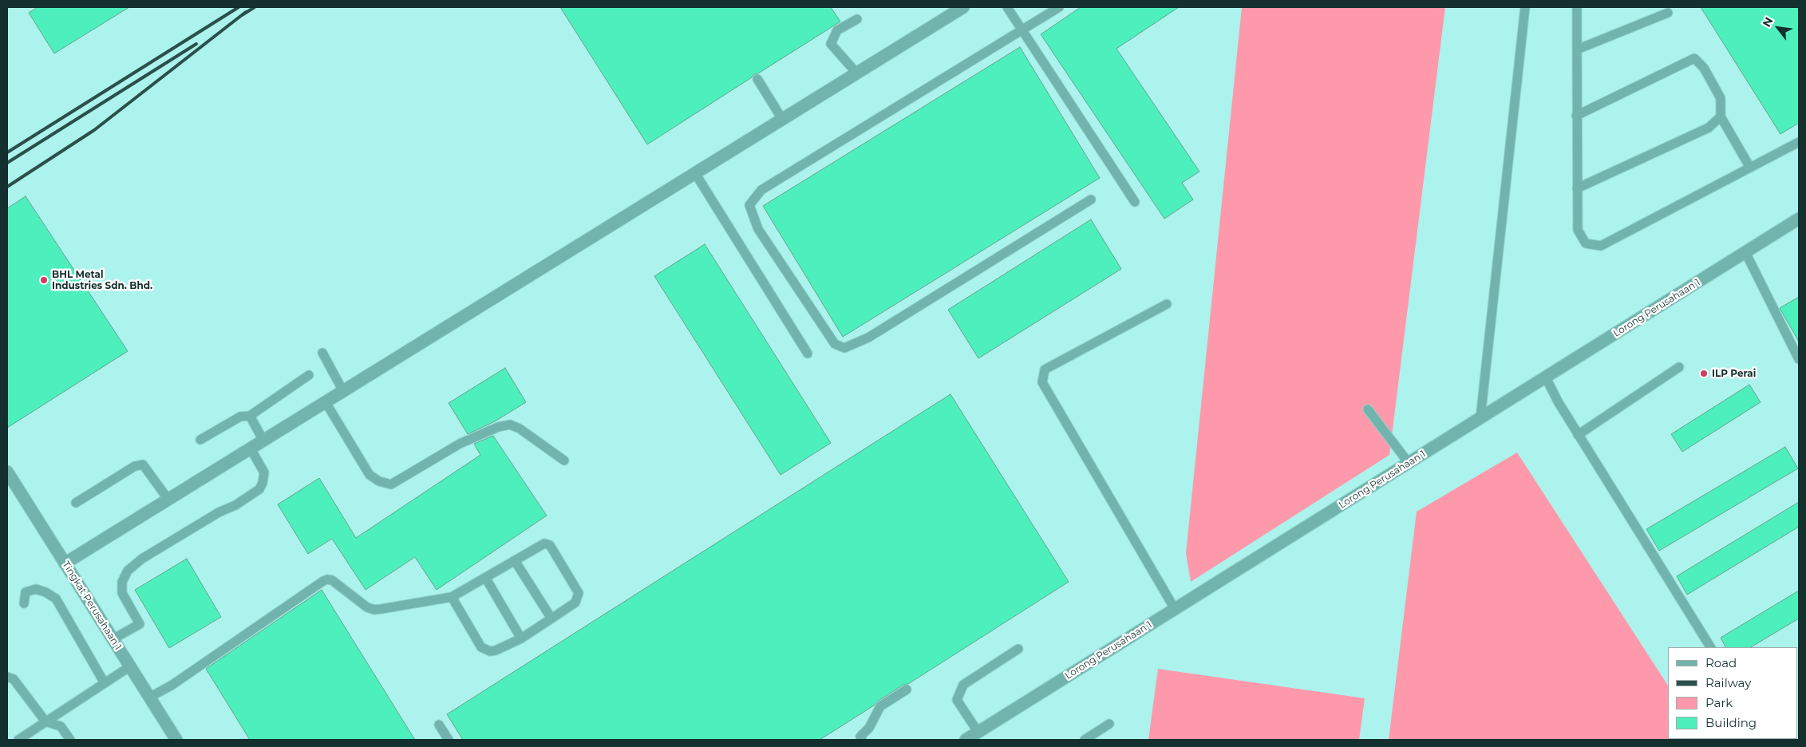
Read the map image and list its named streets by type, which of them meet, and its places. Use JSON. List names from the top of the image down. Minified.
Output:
{"streets":{"street":["Lorong Perusahaan 1","Tingkat Perusahaan 1"]},"places":["BHL Metal Industries Sdn. Bhd.","ILP Perai"],"legend":["Road","Railway","Park","Building"],"north":"top left"}
